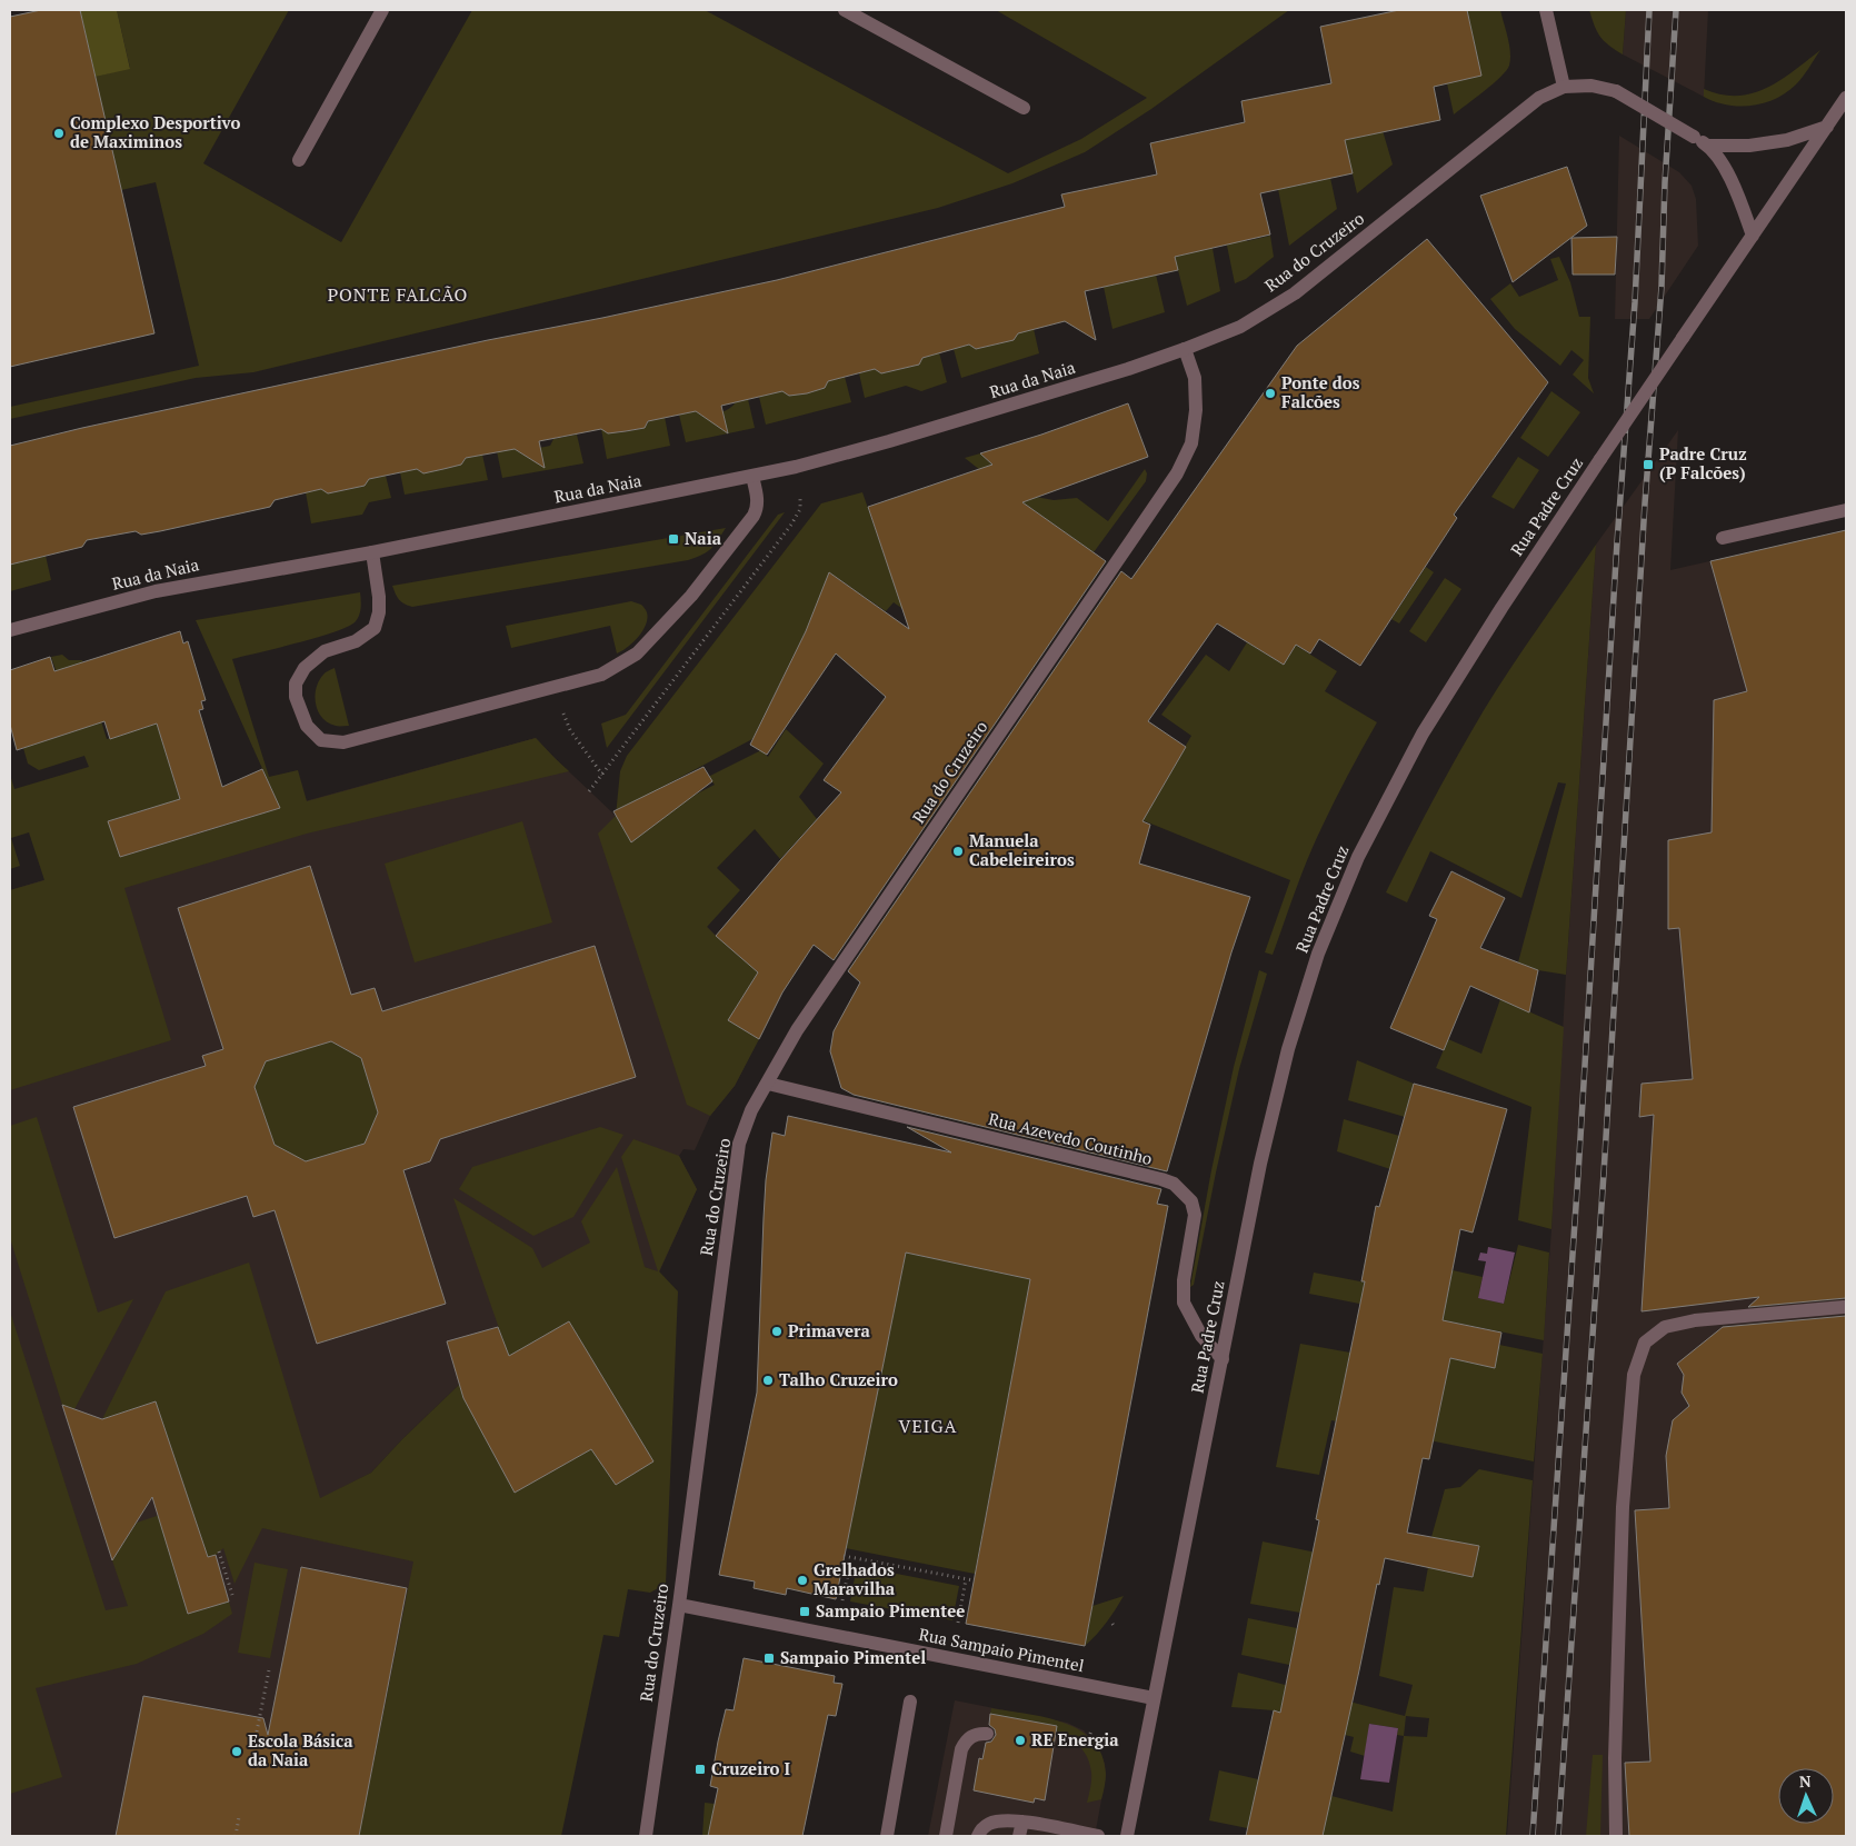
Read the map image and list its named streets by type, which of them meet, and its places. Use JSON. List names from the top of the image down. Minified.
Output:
{"streets":{"street":["Rua do Cruzeiro","Rua da Naia","Rua Padre Cruz","Rua Azevedo Coutinho","Rua Sampaio Pimentel"]},"crossings":[["Rua do Cruzeiro","Rua da Naia"],["Rua do Cruzeiro","Rua Padre Cruz"],["Rua do Cruzeiro","Rua Azevedo Coutinho"],["Rua do Cruzeiro","Rua Sampaio Pimentel"],["Rua Padre Cruz","Rua Azevedo Coutinho"],["Rua Padre Cruz","Rua Sampaio Pimentel"]],"districts":["PONTE FALCÃO","VEIGA"],"places":{"other":["Complexo Desportivo de Maximinos","Ponte dos Falcões","Manuela Cabeleireiros","Primavera","Talho Cruzeiro","Grelhados Maravilha","RE Energia","Escola Básica da Naia"],"transit":["Padre Cruz (P Falcões)","Naia","Sampaio Pimentee","Sampaio Pimentel","Cruzeiro I"]},"north":"top"}
